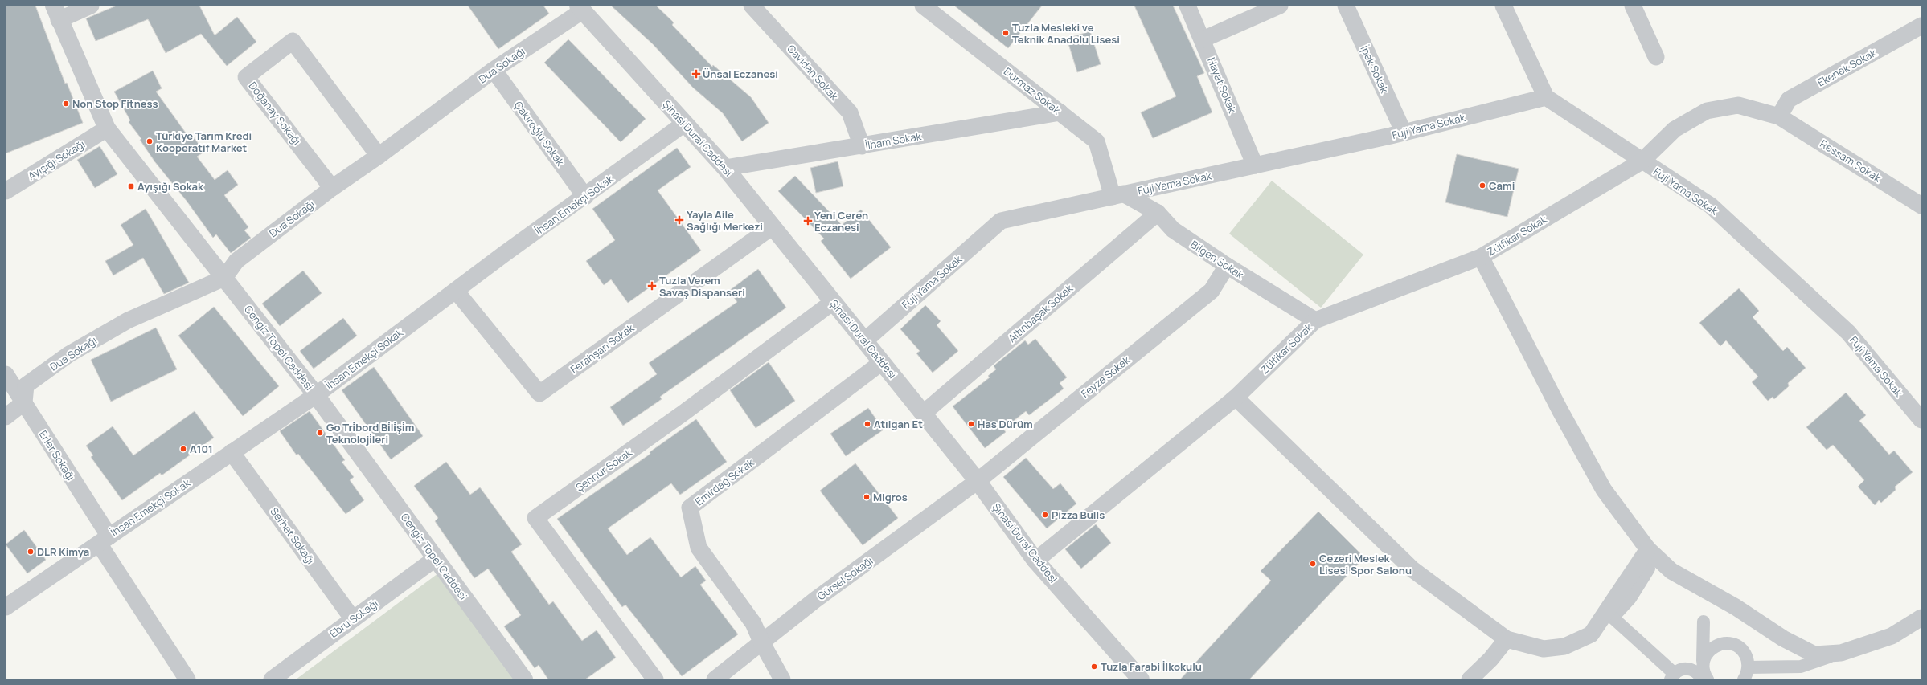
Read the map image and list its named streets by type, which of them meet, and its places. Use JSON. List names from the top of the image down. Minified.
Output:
{"streets":{"street":["Dua Sokağı","Ekenek Sokak","İpek Sokak","Cavidan Sokak","Hayat Sokak","Durmaz Sokak","Doğanay Sokağı","Fuji Yama Sokak","Çakıroğlu Sokak","Şinasi Dural Caddesi","İlham Sokak","Ayışığı Sokağı","Ressam Sokak","İhsan Emekçi Sokak","Zülfikar Sokak","Bilgen Sokak","Altınbaşak Sokak","Cengiz Topel Caddesi","Ferahşan Sokak","Feyza Sokak","Erler Sokağı","Şennur Sokak","Emirdağ Sokak","Serhat Sokağı","Gürsel Sokağı","Ebru Sokağı"]},"crossings":[["Dua Sokağı","Doğanay Sokağı"],["Dua Sokağı","Çakıroğlu Sokak"],["Dua Sokağı","Şinasi Dural Caddesi"],["Dua Sokağı","Cengiz Topel Caddesi"],["Dua Sokağı","Erler Sokağı"],["Ekenek Sokak","Ressam Sokak"],["İpek Sokak","Fuji Yama Sokak"],["Cavidan Sokak","İlham Sokak"],["Hayat Sokak","Fuji Yama Sokak"],["Durmaz Sokak","Fuji Yama Sokak"],["Durmaz Sokak","İlham Sokak"],["Durmaz Sokak","Bilgen Sokak"],["Fuji Yama Sokak","Şinasi Dural Caddesi"],["Fuji Yama Sokak","Ressam Sokak"],["Fuji Yama Sokak","Zülfikar Sokak"],["Fuji Yama Sokak","Bilgen Sokak"],["Çakıroğlu Sokak","İhsan Emekçi Sokak"],["Şinasi Dural Caddesi","İlham Sokak"],["Şinasi Dural Caddesi","İhsan Emekçi Sokak"],["Şinasi Dural Caddesi","Zülfikar Sokak"],["Şinasi Dural Caddesi","Altınbaşak Sokak"],["Şinasi Dural Caddesi","Ferahşan Sokak"],["Şinasi Dural Caddesi","Feyza Sokak"],["Şinasi Dural Caddesi","Şennur Sokak"],["Şinasi Dural Caddesi","Emirdağ Sokak"],["Şinasi Dural Caddesi","Gürsel Sokağı"],["Ayışığı Sokağı","Cengiz Topel Caddesi"],["Ressam Sokak","Zülfikar Sokak"],["İhsan Emekçi Sokak","Cengiz Topel Caddesi"],["İhsan Emekçi Sokak","Ferahşan Sokak"],["İhsan Emekçi Sokak","Erler Sokağı"],["İhsan Emekçi Sokak","Serhat Sokağı"],["Zülfikar Sokak","Bilgen Sokak"],["Bilgen Sokak","Altınbaşak Sokak"],["Bilgen Sokak","Feyza Sokak"],["Cengiz Topel Caddesi","Ebru Sokağı"],["Feyza Sokak","Gürsel Sokağı"],["Emirdağ Sokak","Gürsel Sokağı"],["Serhat Sokağı","Ebru Sokağı"]],"places":{"other":["Tuzla Mesleki ve Teknik Anadolu Lisesi","Non Stop Fitness","Türkiye Tarım Kredi Kooperatif Market","Cami","Atılgan Et","Has Dürüm","Go Tri̇bord Bi̇li̇şi̇m Teknoloji̇leri","A101","Migros","Pizza Bulls","DLR Kimya","Cezeri Meslek Lisesi Spor Salonu","Tuzla Farabi İlkokulu"],"health":["Ünsal Eczanesi","Yayla Aile Sağlığı Merkezi","Yeni Ceren Eczanesi","Tuzla Verem Savaş Dispanseri"],"transit":["Ayışığı Sokak"]}}
